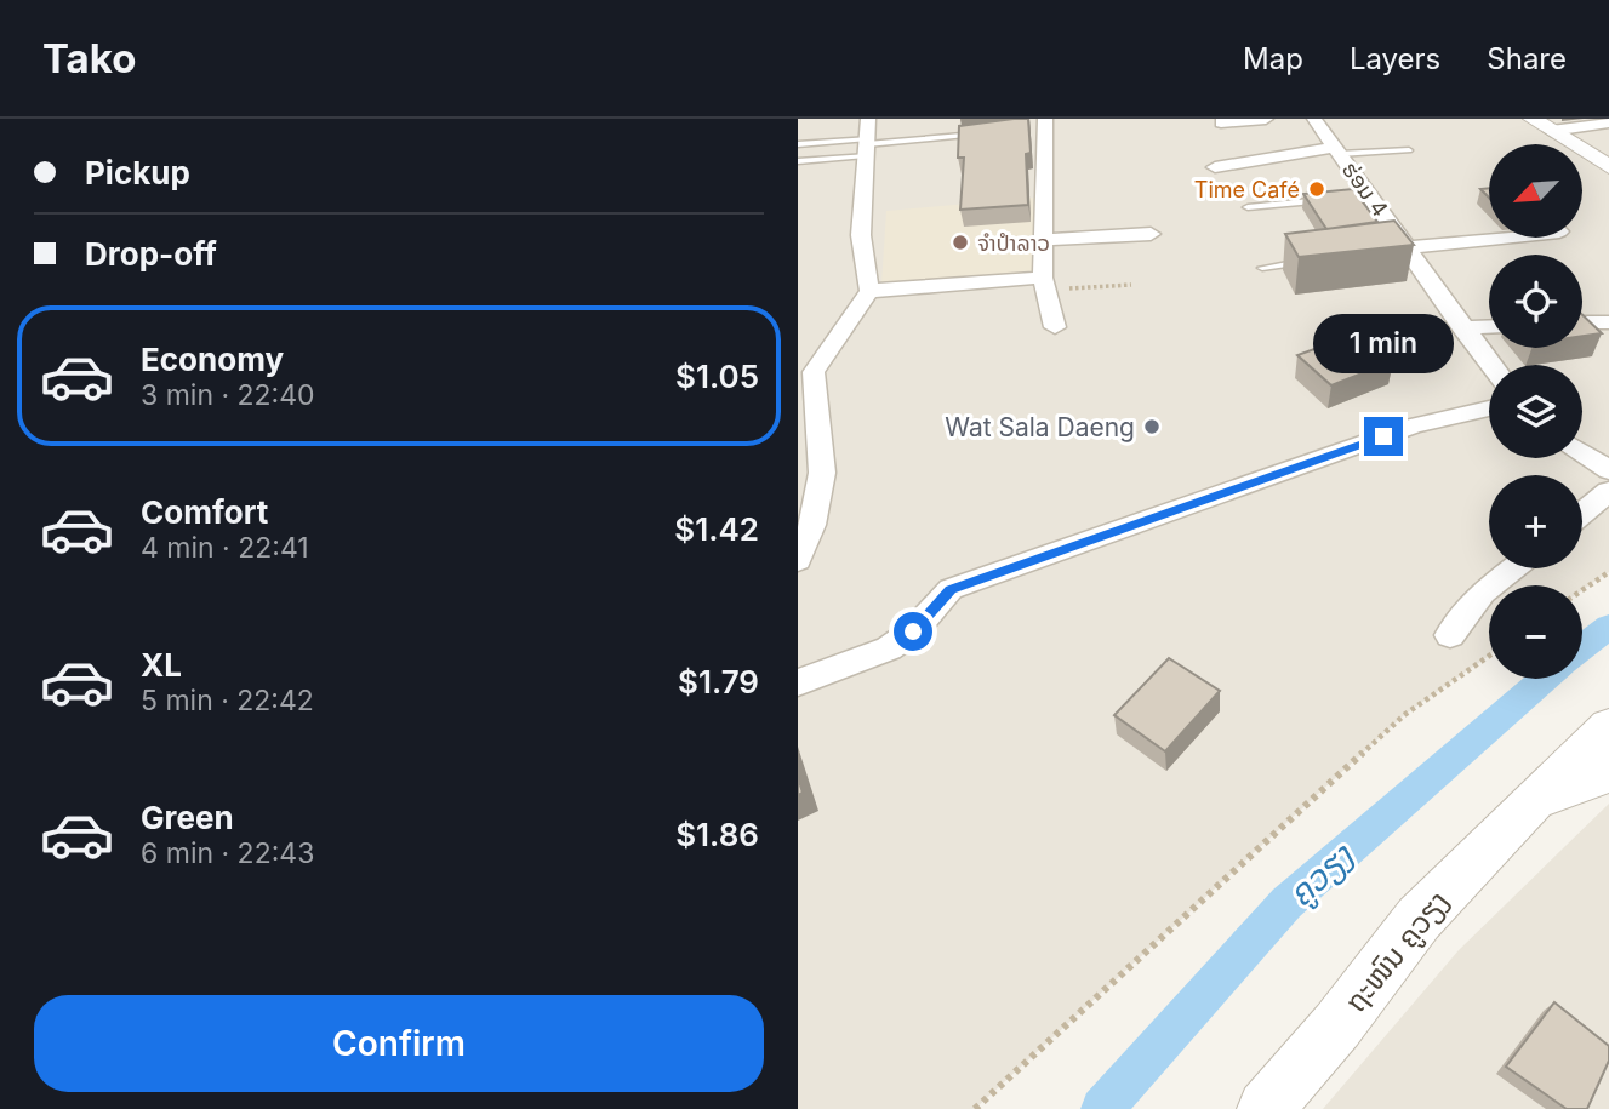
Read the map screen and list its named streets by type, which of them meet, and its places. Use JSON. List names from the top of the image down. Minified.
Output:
{"streets":{"street":["ຮ່ອມ 4","ຖະໜົນ ຄູວຽງ"]},"water":["ຄູວຽງ"],"places":["Time Café","ຈຳປຳລາວ","Wat Sala Daeng"],"north":"bottom left","page":{"header":"Tako","nav":["Map","Layers","Share"],"banner":["Pickup","Drop-off"],"map_buttons":["+","−"],"list":[{"name":"Economy","note":"3 min · 22:40","value":"$1.05"},{"name":"Comfort","note":"4 min · 22:41","value":"$1.42"},{"name":"XL","note":"5 min · 22:42","value":"$1.79"},{"name":"Green","note":"6 min · 22:43","value":"$1.86"}],"bubble":"1 min","buttons":"Confirm"}}
